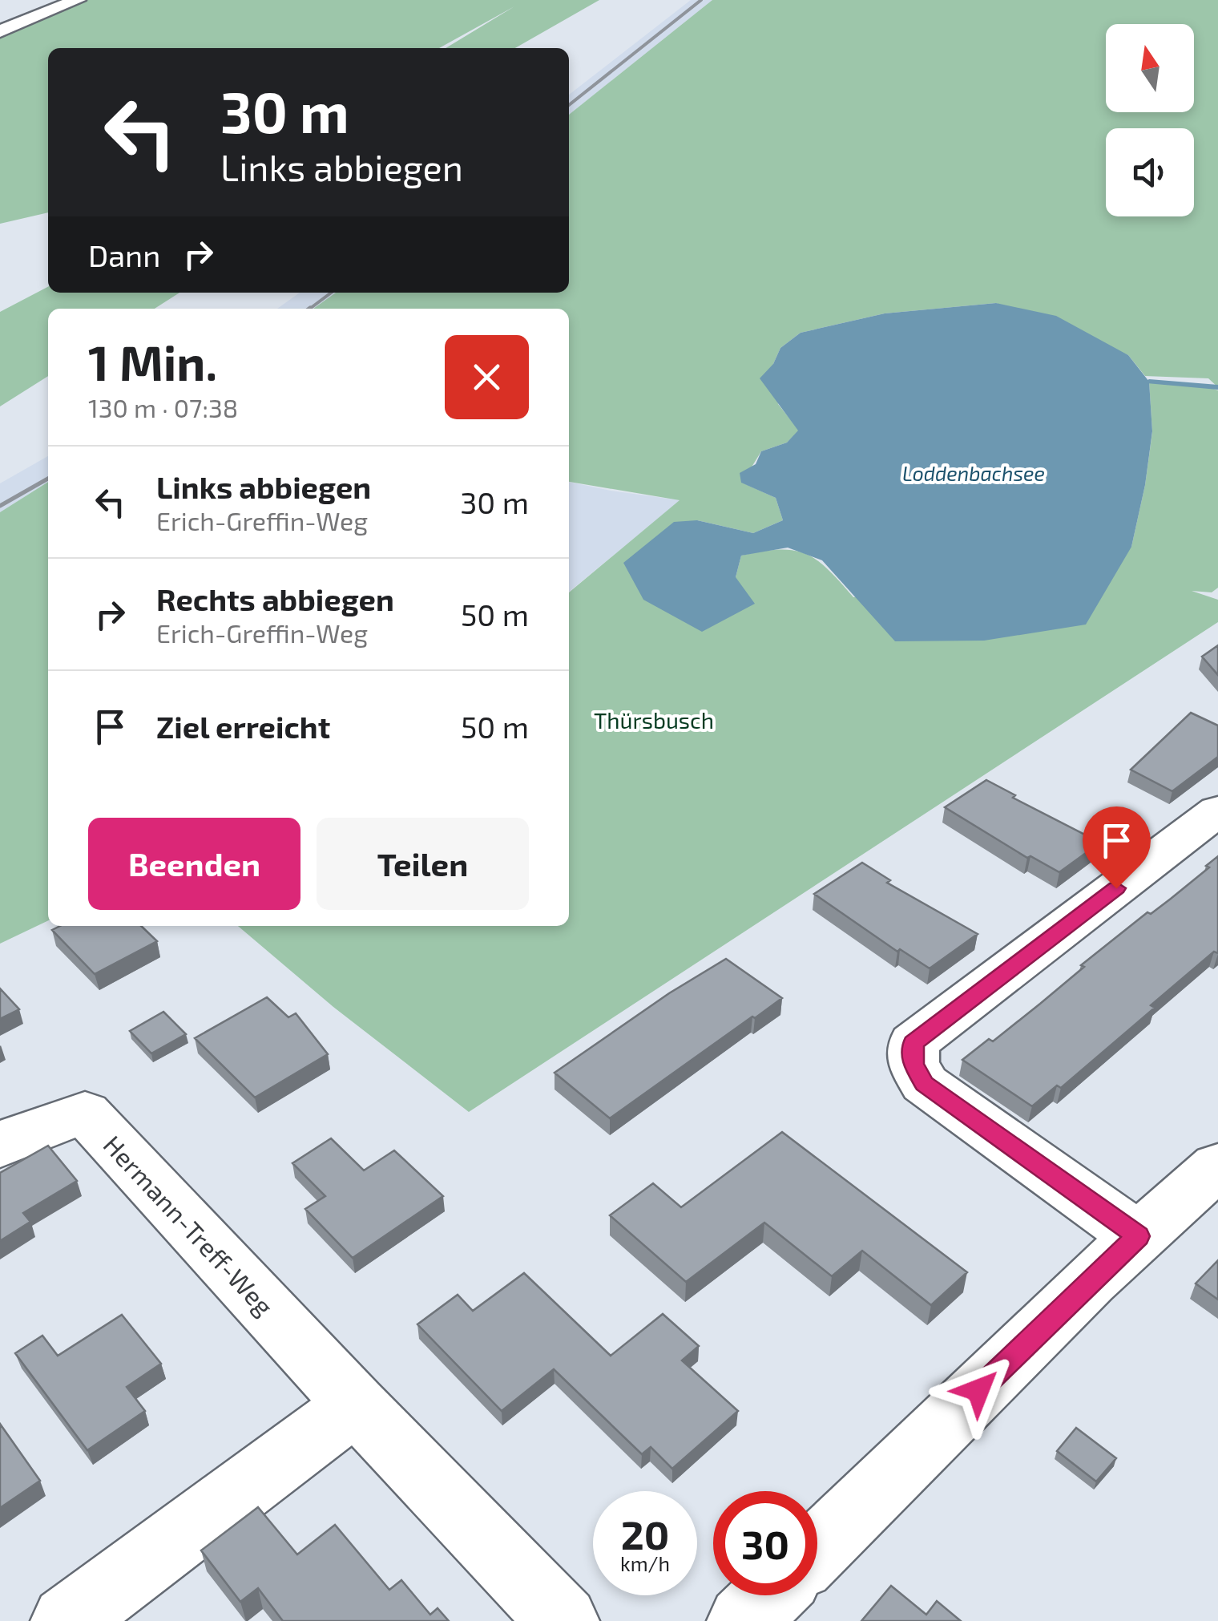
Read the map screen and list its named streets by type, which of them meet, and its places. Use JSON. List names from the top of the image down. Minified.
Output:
{"streets":{"street":["Hermann-Treff-Weg"]},"water":["Loddenbachsee"],"parks":["Thürsbusch"],"north":"top","page":{"turn":["30 m","Links abbiegen"],"then":"Dann","heading":["1 Min.","130 m · 07:38"],"list":[{"name":"Links abbiegen","note":"Erich-Greffin-Weg","value":"30 m"},{"name":"Rechts abbiegen","note":"Erich-Greffin-Weg","value":"50 m"},{"name":"Ziel erreicht","value":"50 m"}],"buttons":["Beenden","Teilen"],"speed":"20 km/h","limit":"30"}}
